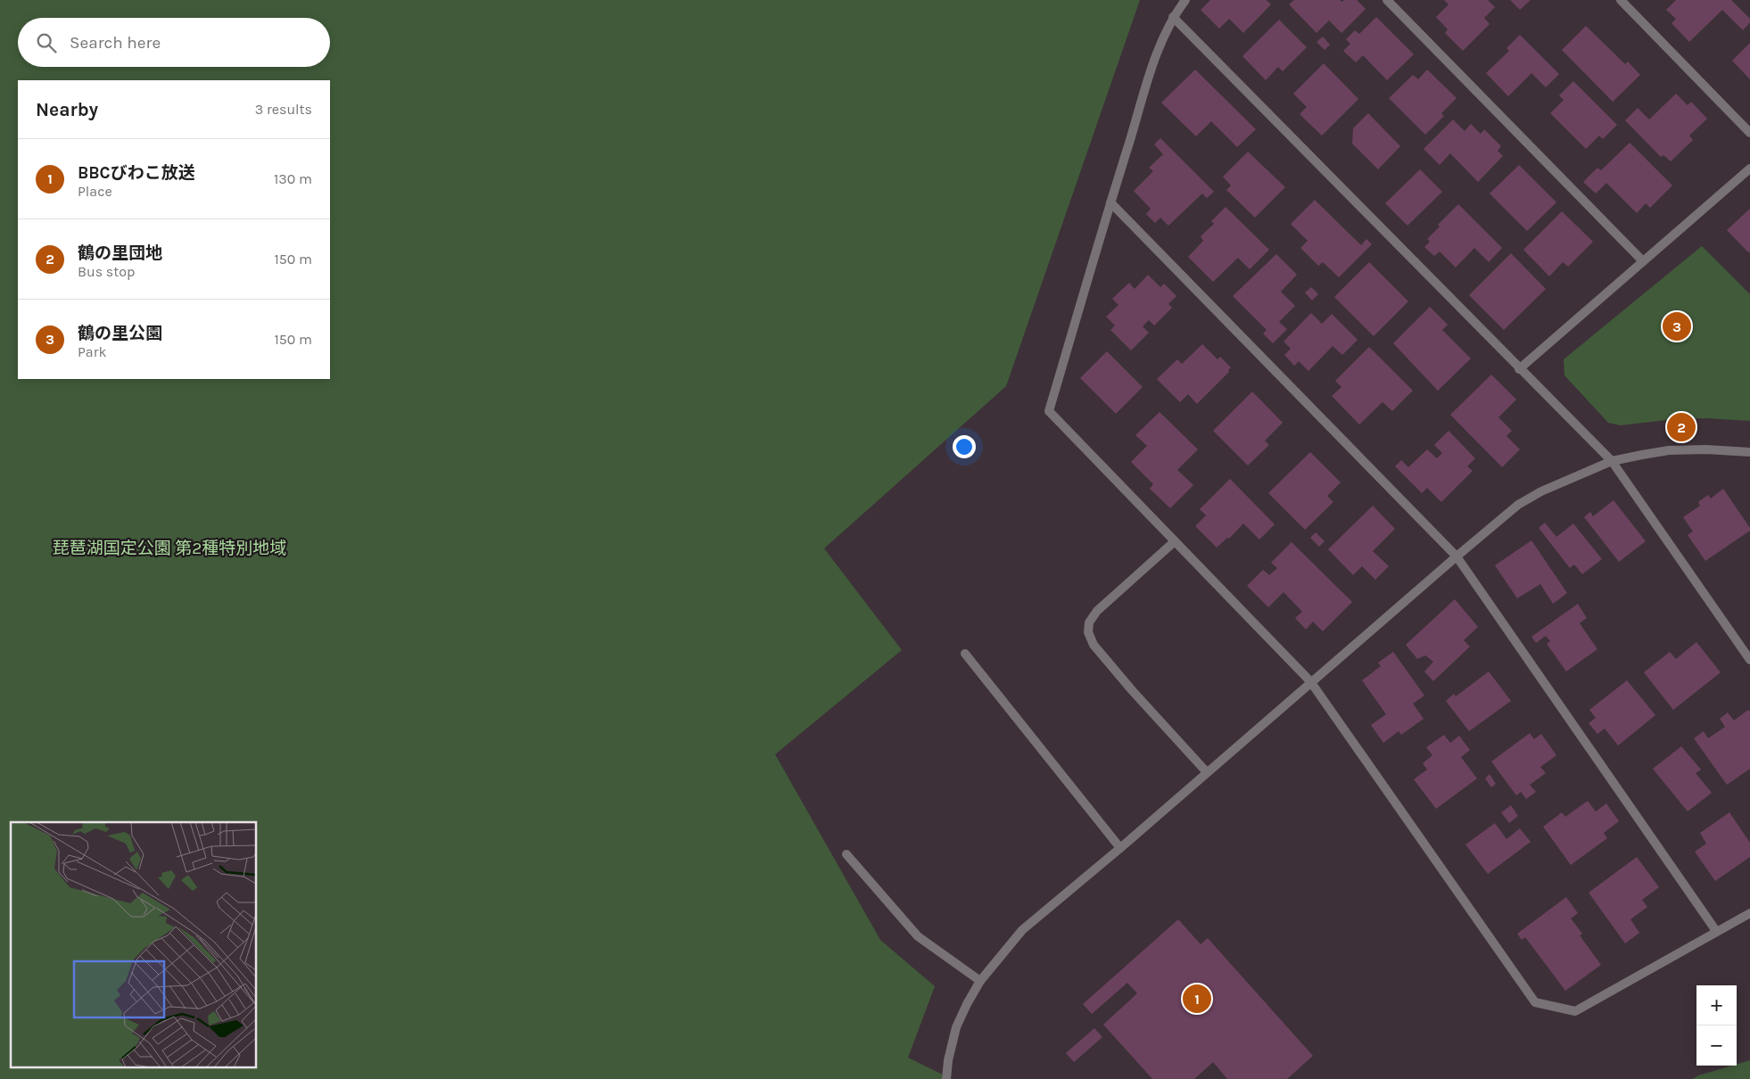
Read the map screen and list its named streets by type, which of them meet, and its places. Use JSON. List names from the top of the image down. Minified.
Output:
{"parks":["琵琶湖国定公園 第2種特別地域"],"page":{"search":"Search here","heading":["Nearby","3 results"],"list":[{"mark":"1","name":"BBCびわこ放送","note":"Place","value":"130 m"},{"mark":"2","name":"鶴の里団地","note":"Bus stop","value":"150 m"},{"mark":"3","name":"鶴の里公園","note":"Park","value":"150 m"}],"pins":["3","2","1"],"map_buttons":["+","−"]}}
